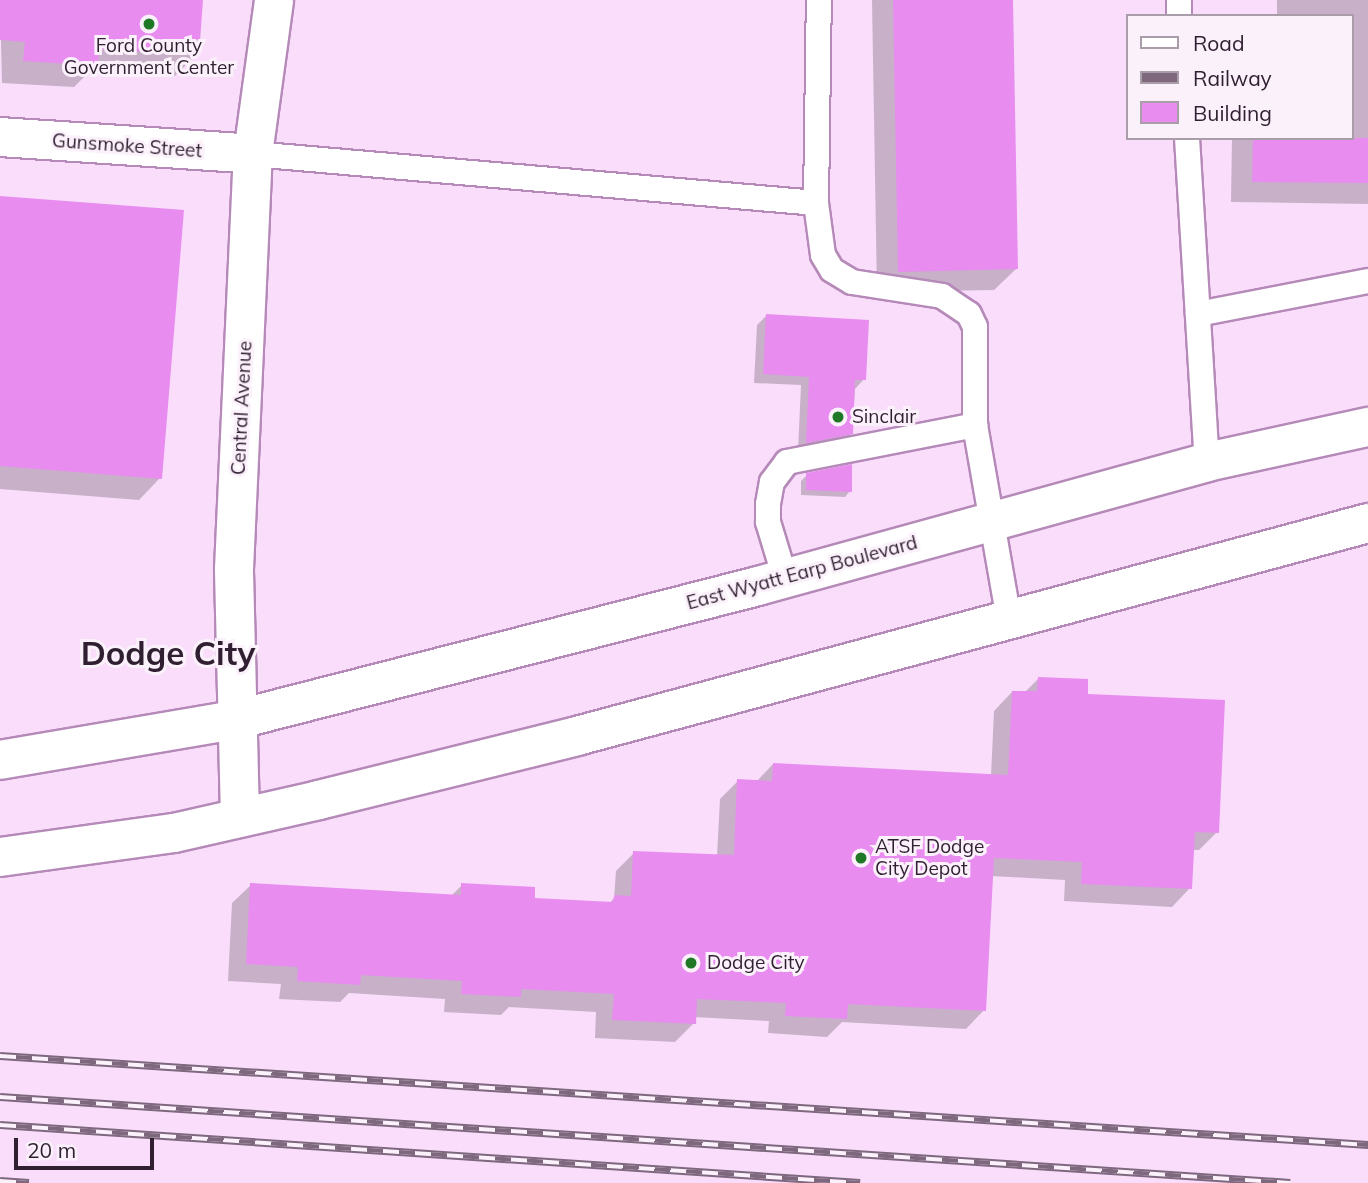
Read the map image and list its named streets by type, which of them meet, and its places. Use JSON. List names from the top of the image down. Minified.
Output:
{"streets":{"main road":["Gunsmoke Street","Central Avenue","East Wyatt Earp Boulevard"]},"crossings":[["Gunsmoke Street","Central Avenue"],["Central Avenue","East Wyatt Earp Boulevard"]],"districts":["Dodge City"],"places":["Ford County Government Center","Sinclair","ATSF Dodge City Depot","Dodge City"],"legend":["Road","Railway","Building"],"scale_bar":"20 m"}
